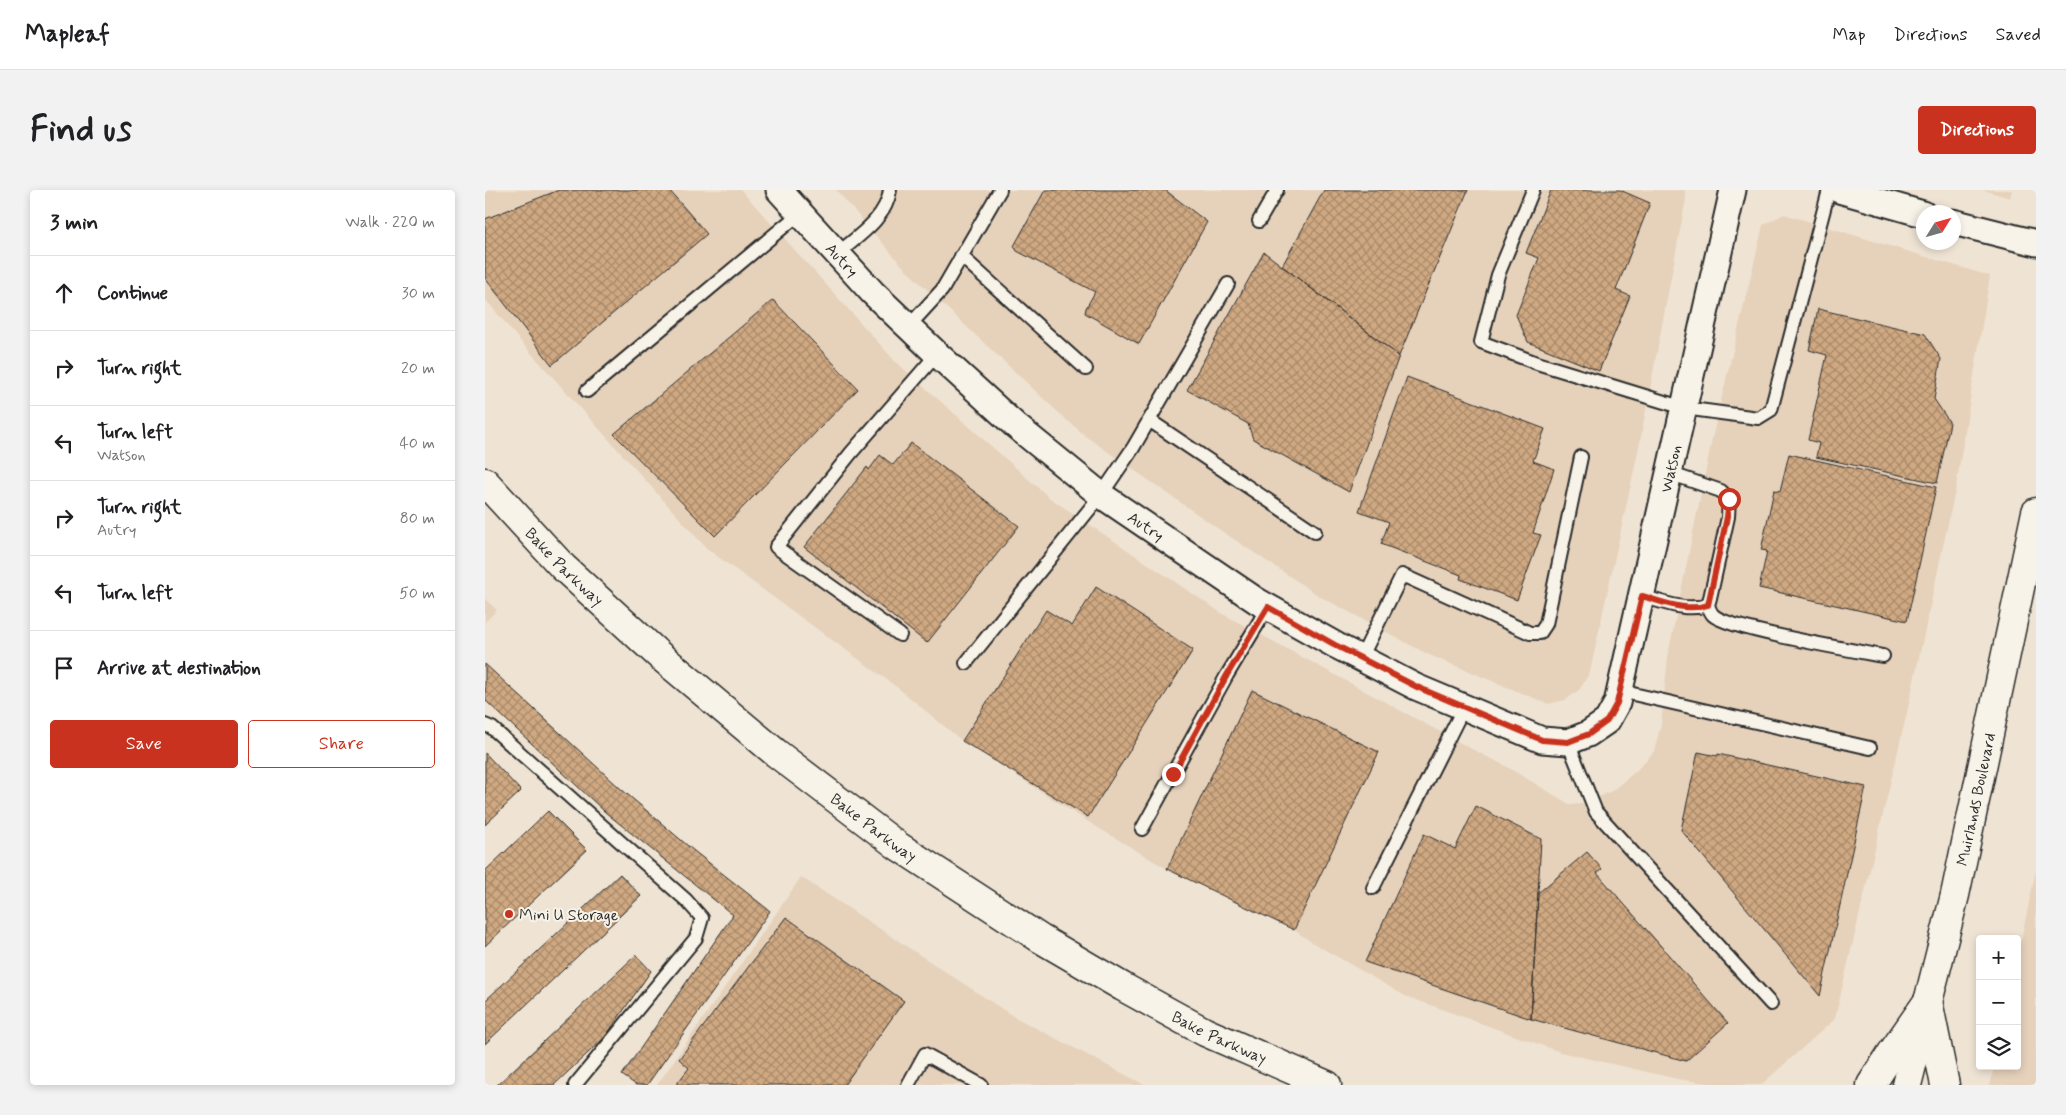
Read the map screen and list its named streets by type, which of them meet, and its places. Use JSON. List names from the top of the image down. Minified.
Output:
{"streets":{"main road":["Bake Parkway","Muirlands Boulevard"],"street":["Autry","Watson"]},"crossings":[["Autry","Watson"]],"places":["Mini U Storage"],"north":"top right","page":{"header":"Mapleaf","nav":["Map","Directions","Saved"],"buttons":["Directions",["Save","Share"]],"title":"Find us","heading":["3 min","Walk · 220 m"],"list":[["Continue","30 m"],["Turn right","20 m"],["Turn left","Watson","40 m"],["Turn right","Autry","80 m"],["Turn left","50 m"],"Arrive at destination"],"map_buttons":["+","−"]}}
